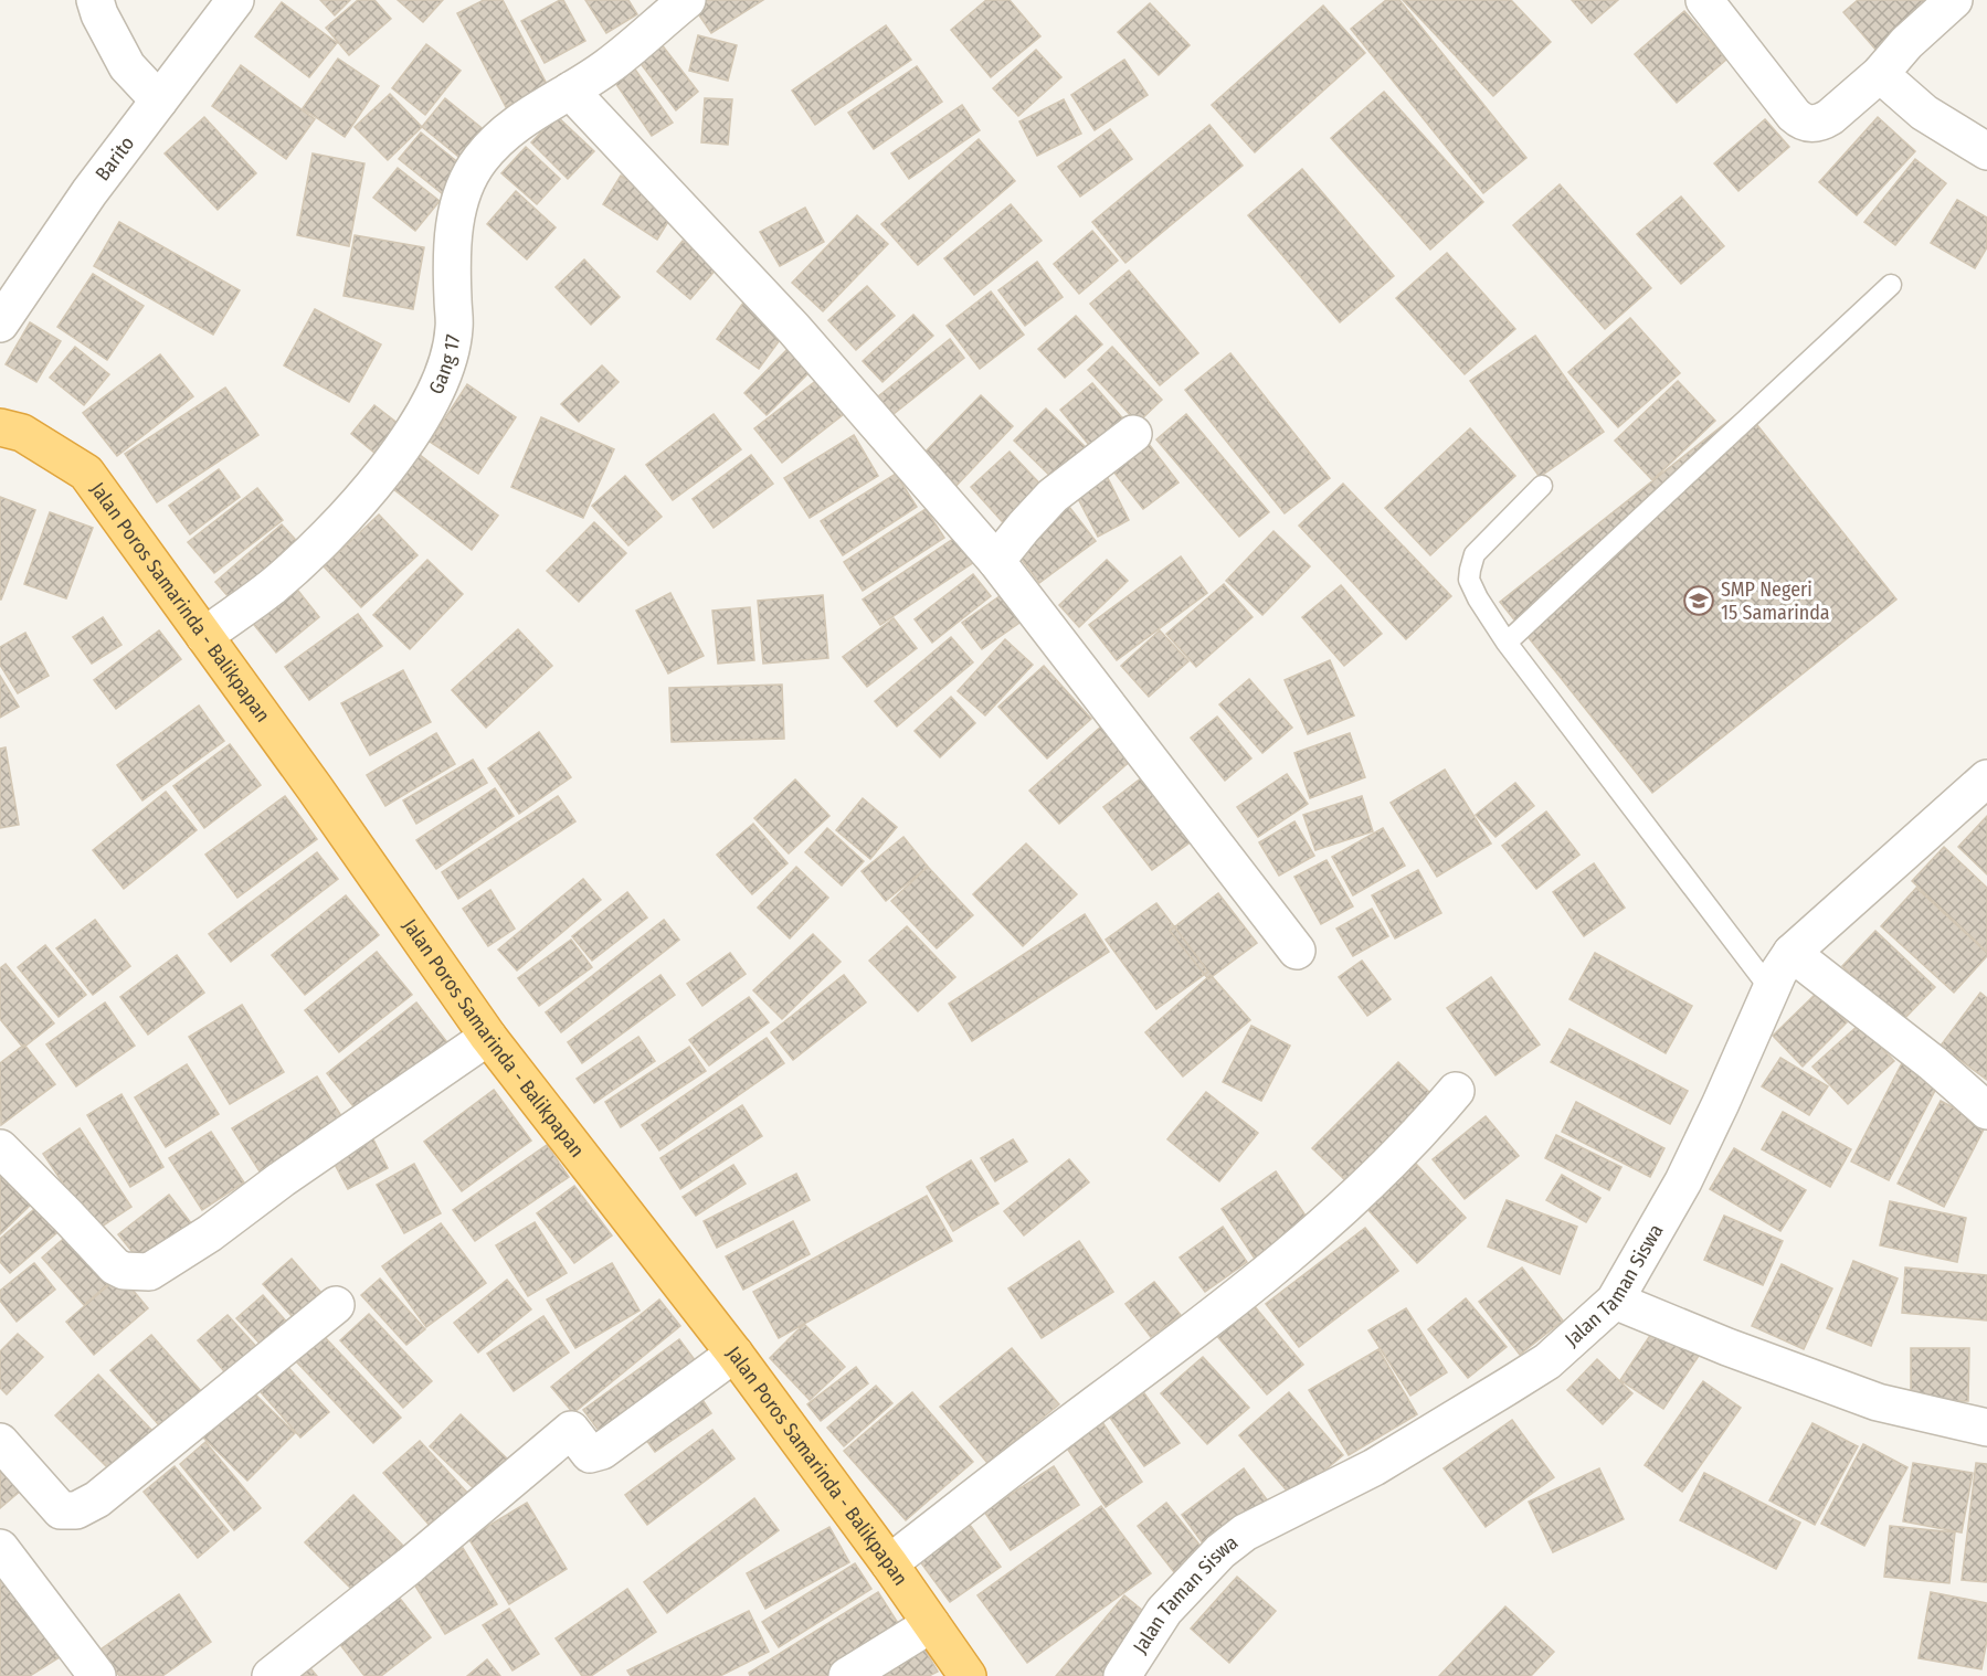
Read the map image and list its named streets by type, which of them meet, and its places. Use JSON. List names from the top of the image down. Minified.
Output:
{"streets":{"highway":["Jalan Poros Samarinda - Balikpapan"],"street":["Barito","Gang 17","Jalan Taman Siswa"]},"crossings":[["Gang 17","Jalan Poros Samarinda - Balikpapan"]],"places":{"school or university":["SMP Negeri 15 Samarinda"]}}
